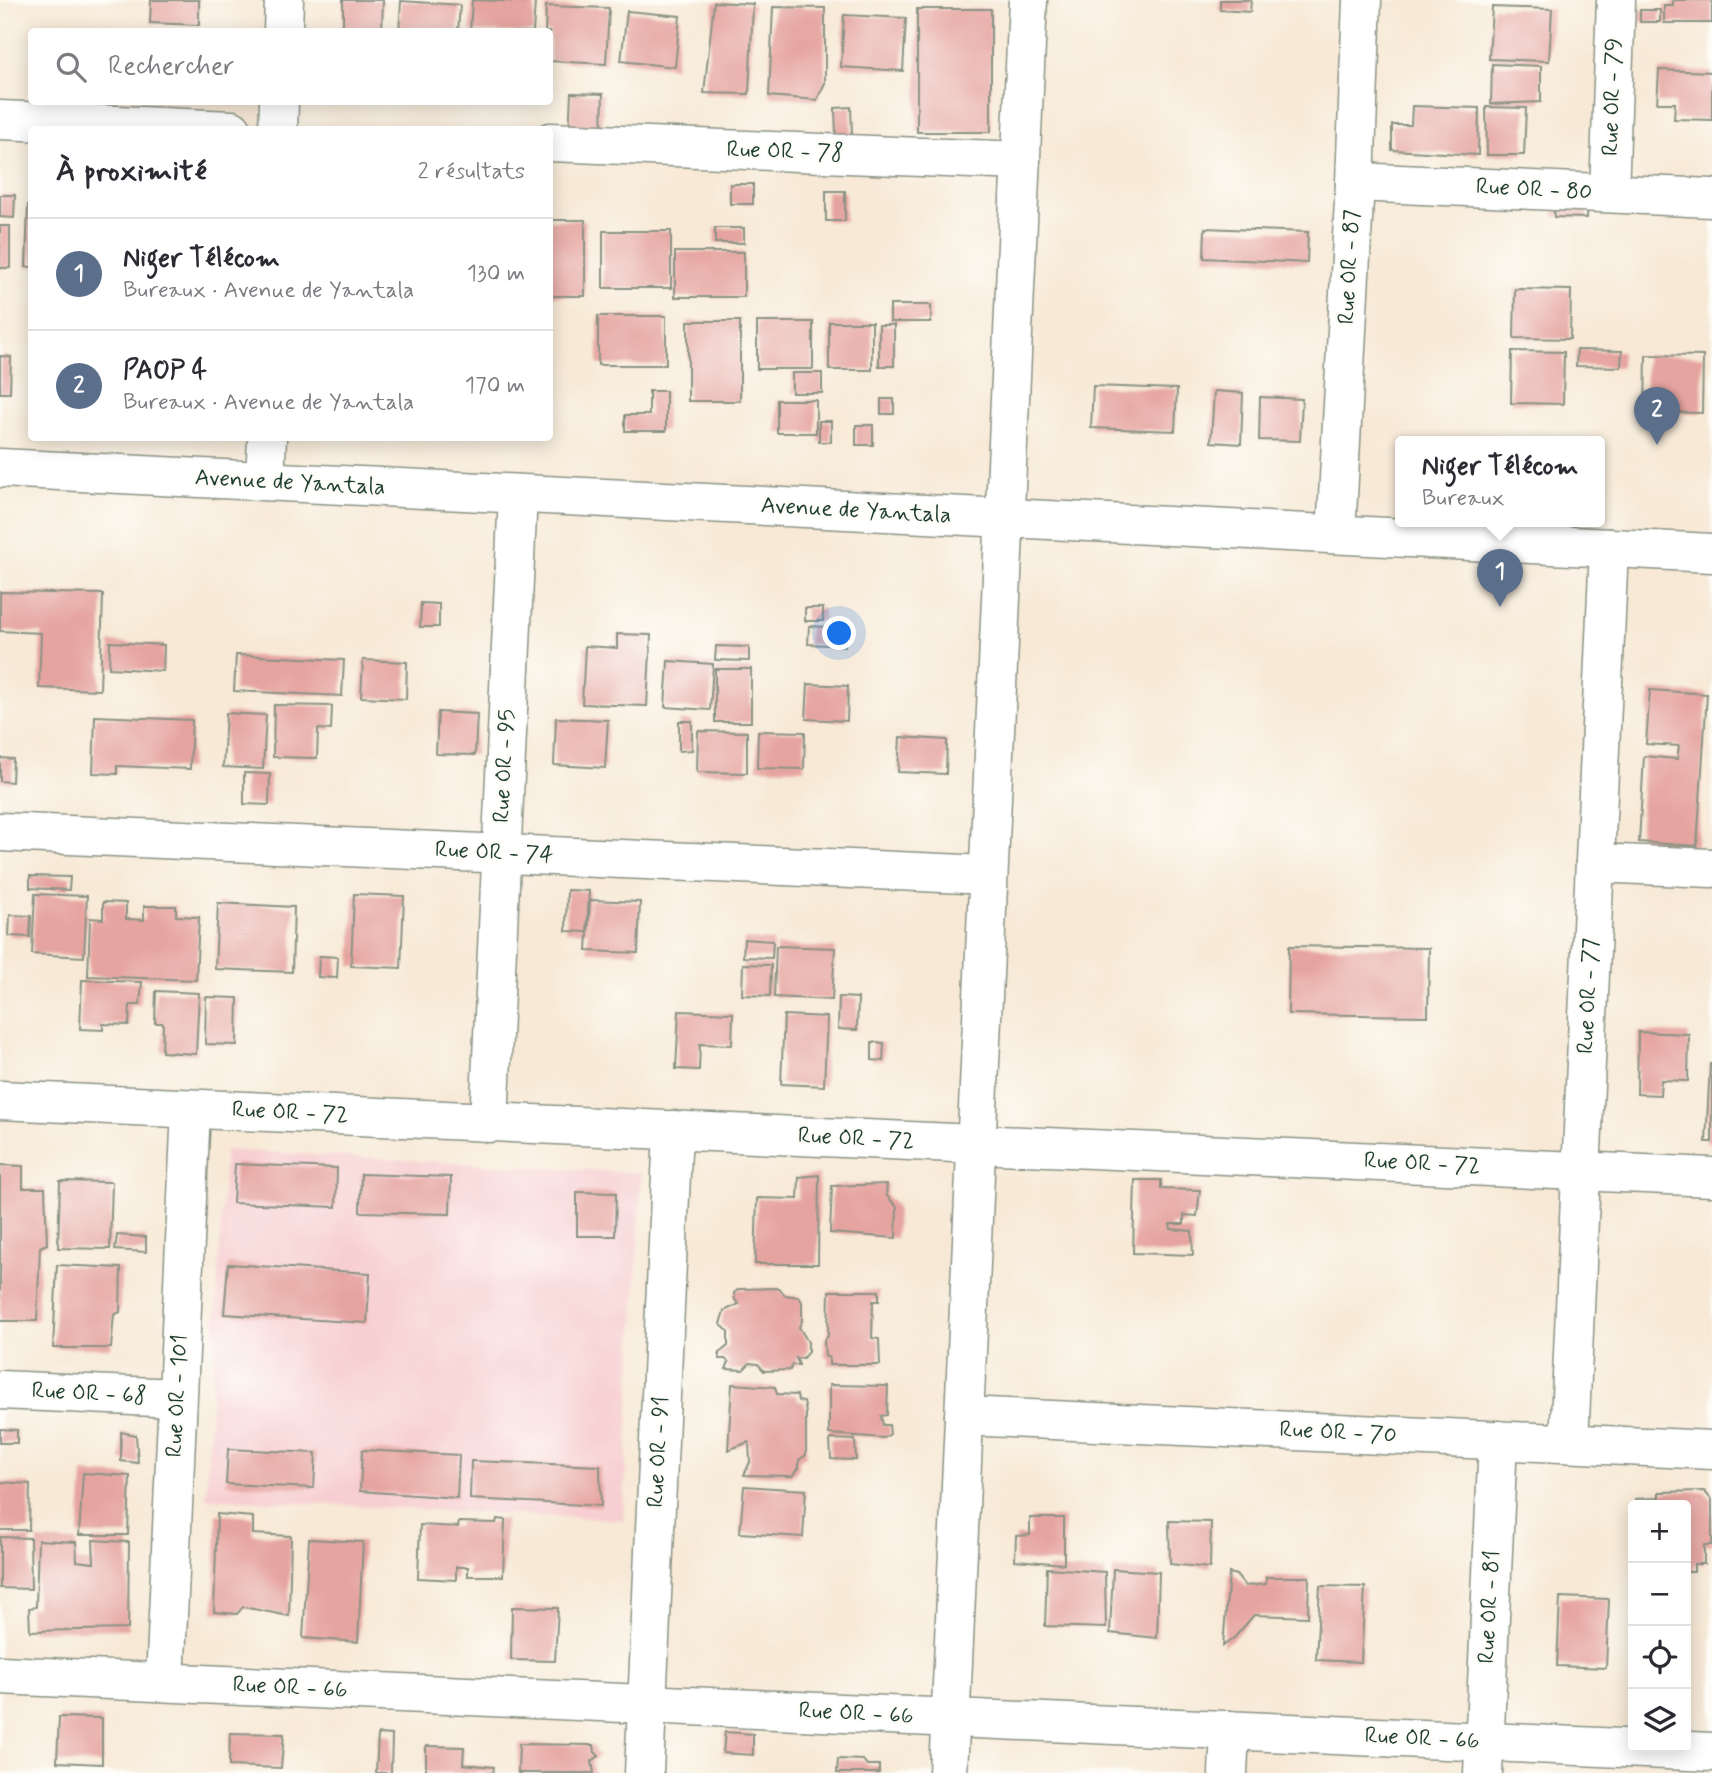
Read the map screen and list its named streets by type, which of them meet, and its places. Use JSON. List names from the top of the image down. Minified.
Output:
{"streets":{"street":["Rue OR - 79","Rue OR - 78","Rue OR - 80","Rue OR - 87","Avenue de Yantala","Rue OR - 95","Rue OR - 74","Rue OR - 77","Rue OR - 72","Rue OR - 68","Rue OR - 101","Rue OR - 70","Rue OR - 91","Rue OR - 81","Rue OR - 66"]},"crossings":[["Rue OR - 79","Rue OR - 80"],["Rue OR - 80","Rue OR - 87"],["Rue OR - 87","Avenue de Yantala"],["Avenue de Yantala","Rue OR - 95"],["Avenue de Yantala","Rue OR - 77"],["Rue OR - 95","Rue OR - 74"],["Rue OR - 95","Rue OR - 72"],["Rue OR - 77","Rue OR - 72"],["Rue OR - 77","Rue OR - 70"],["Rue OR - 72","Rue OR - 101"],["Rue OR - 72","Rue OR - 91"],["Rue OR - 68","Rue OR - 101"],["Rue OR - 101","Rue OR - 66"],["Rue OR - 70","Rue OR - 81"],["Rue OR - 91","Rue OR - 66"],["Rue OR - 81","Rue OR - 66"]],"page":{"search":"Rechercher","heading":["À proximité","2 résultats"],"list":[{"mark":"1","name":"Niger Télécom","note":"Bureaux · Avenue de Yantala","value":"130 m"},{"mark":"2","name":"PAOP 4","note":"Bureaux · Avenue de Yantala","value":"170 m"}],"pins":["2","1"],"popup":["Niger Télécom","Bureaux"],"map_buttons":["+","−"]}}
